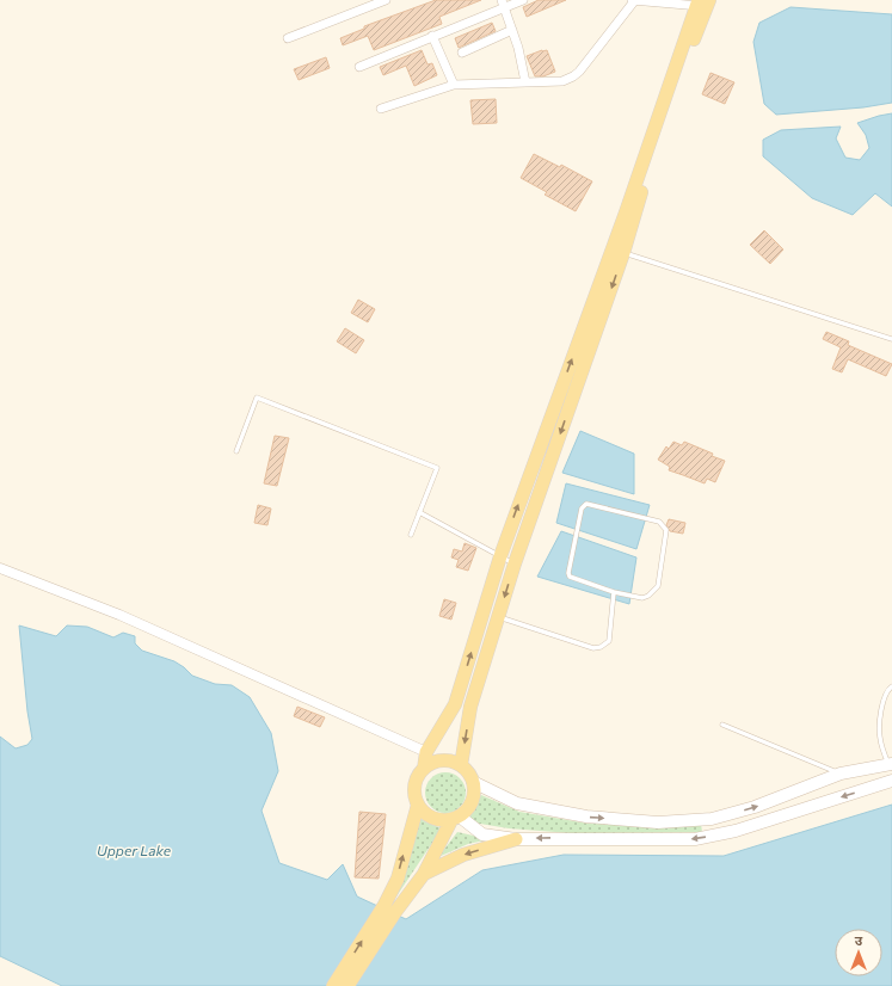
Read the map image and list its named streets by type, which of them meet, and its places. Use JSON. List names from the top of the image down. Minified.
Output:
{"water":["Upper Lake"],"north":"top"}
